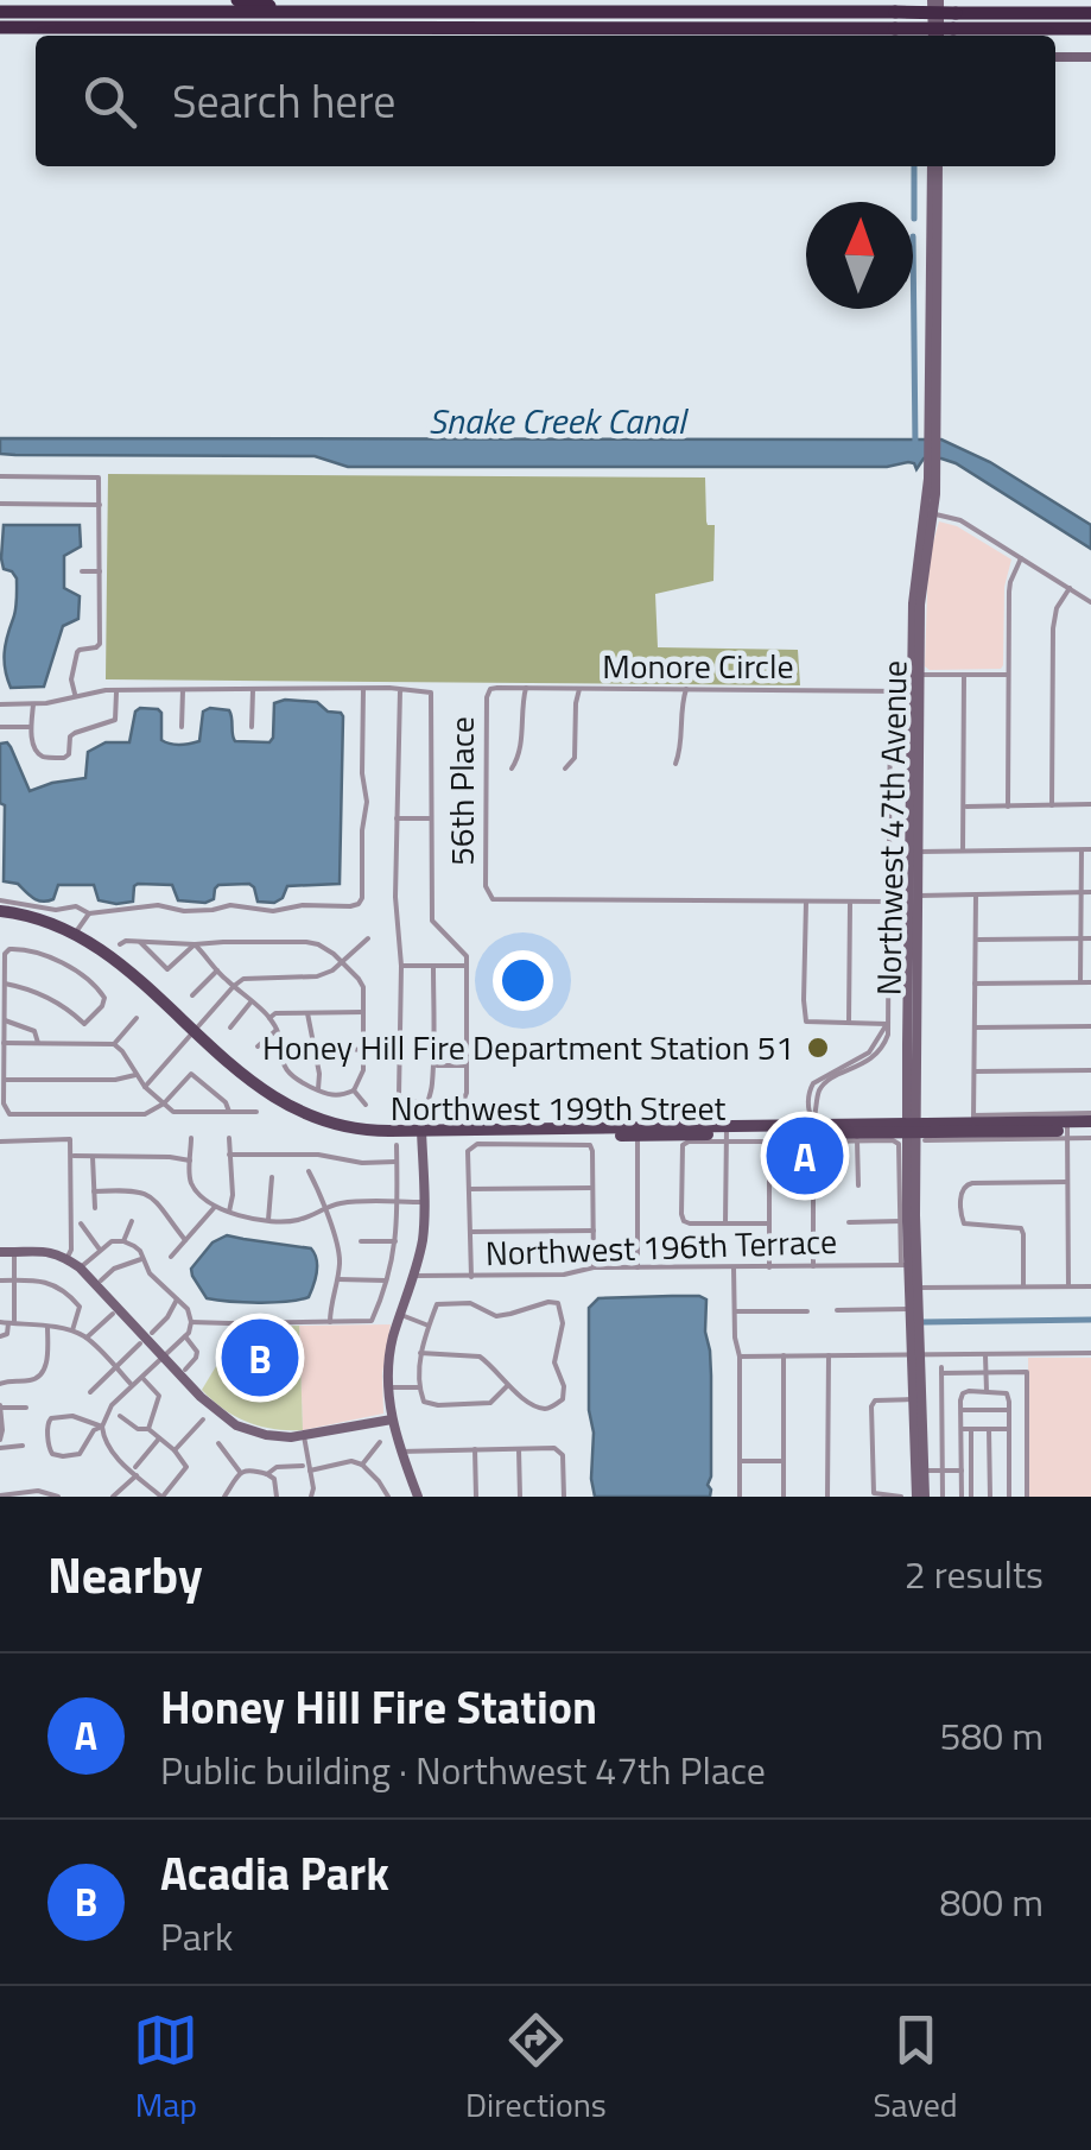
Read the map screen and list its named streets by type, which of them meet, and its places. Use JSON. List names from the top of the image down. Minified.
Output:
{"streets":{"main road":["Northwest 47th Avenue","Northwest 199th Street"],"street":["Monore Circle","56th Place","Northwest 196th Terrace"]},"crossings":[["Monore Circle","56th Place"],["Northwest 47th Avenue","Northwest 199th Street"],["Northwest 47th Avenue","Northwest 196th Terrace"]],"water":["Snake Creek Canal"],"places":["Honey Hill Fire Department Station 51"],"north":"top","page":{"search":"Search here","pins":["A","B"],"heading":["Nearby","2 results"],"list":[{"mark":"A","name":"Honey Hill Fire Station","note":"Public building · Northwest 47th Place","value":"580 m"},{"mark":"B","name":"Acadia Park","note":"Park","value":"800 m"}],"nav":["Map","Directions","Saved"]}}
